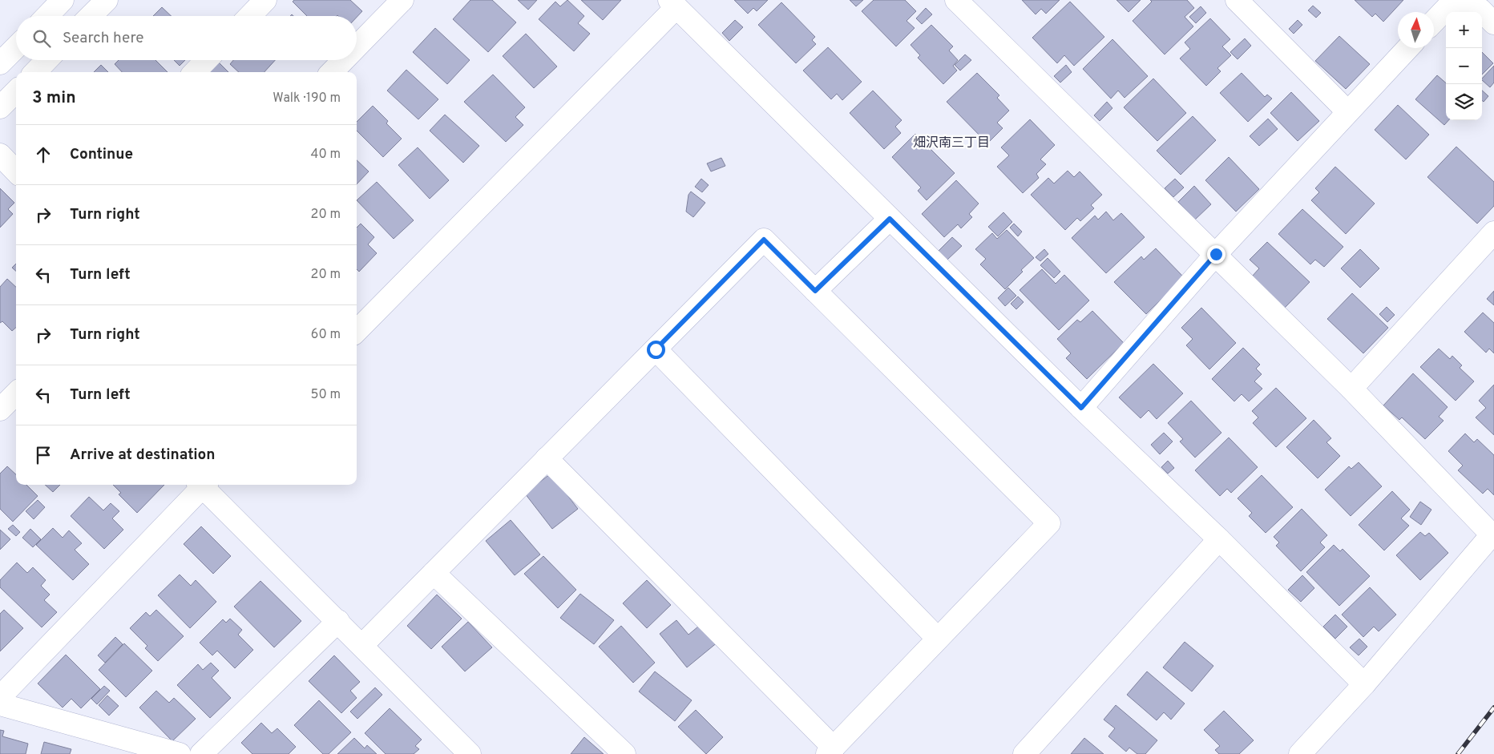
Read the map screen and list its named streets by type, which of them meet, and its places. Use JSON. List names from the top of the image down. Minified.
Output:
{"districts":["畑沢南三丁目"],"north":"top","page":{"map_buttons":["+","−"],"search":"Search here","heading":["3 min","Walk · 190 m"],"list":[["Continue","40 m"],["Turn right","20 m"],["Turn left","20 m"],["Turn right","60 m"],["Turn left","50 m"],"Arrive at destination"]}}
